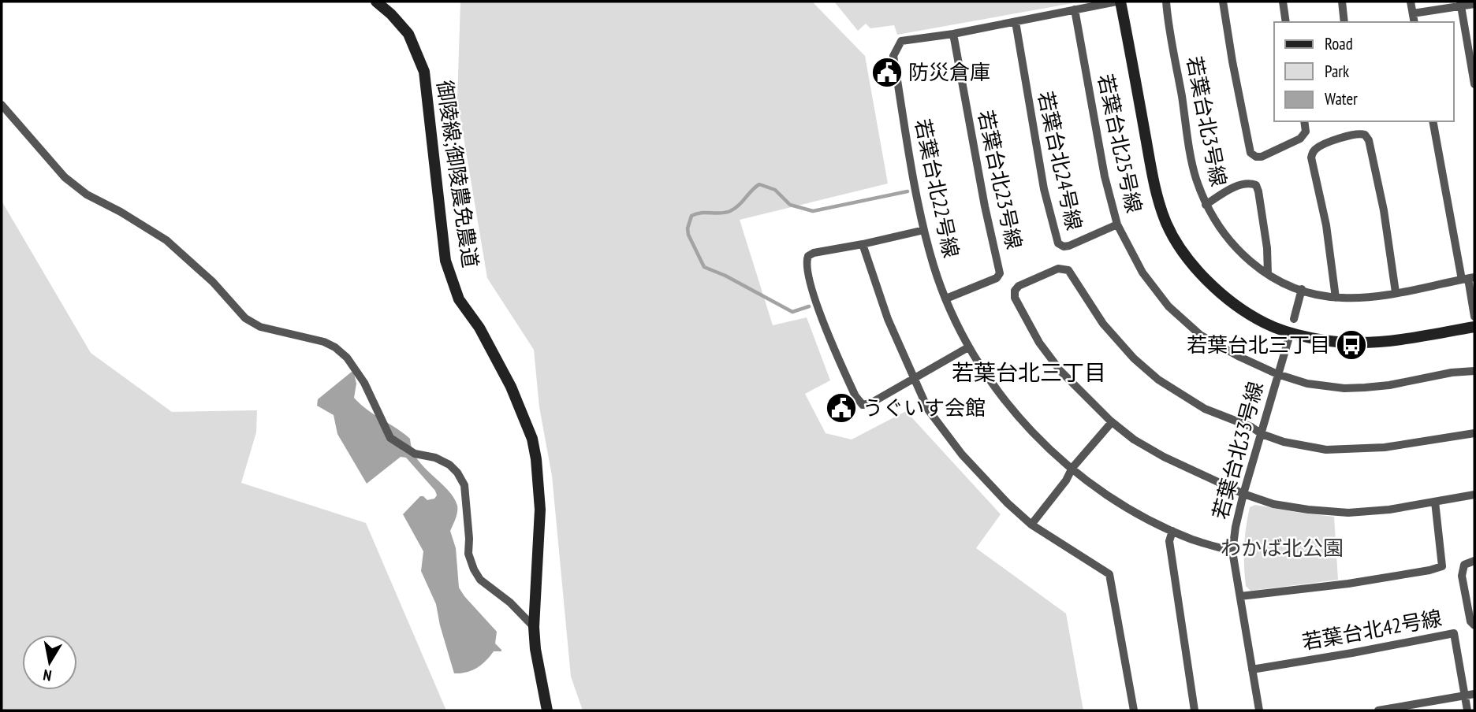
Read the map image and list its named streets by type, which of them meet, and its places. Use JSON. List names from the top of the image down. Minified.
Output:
{"streets":{"street":["若葉台北3号線","若葉台北25号線","若葉台北24号線","御陵線;御陵農免農道","若葉台北23号線","若葉台北22号線","若葉台北33号線","若葉台北42号線"]},"crossings":[["若葉台北25号線","若葉台北24号線"],["若葉台北25号線","若葉台北22号線"],["若葉台北25号線","若葉台北33号線"],["若葉台北24号線","若葉台北22号線"],["若葉台北23号線","若葉台北22号線"],["若葉台北22号線","若葉台北33号線"],["若葉台北33号線","若葉台北42号線"]],"districts":["若葉台北三丁目"],"parks":["わかば北公園"],"places":{"public building":["防災倉庫","うぐいす会館"],"bus stop":["若葉台北三丁目"]},"legend":["Road","Park","Water"],"north":"bottom"}
